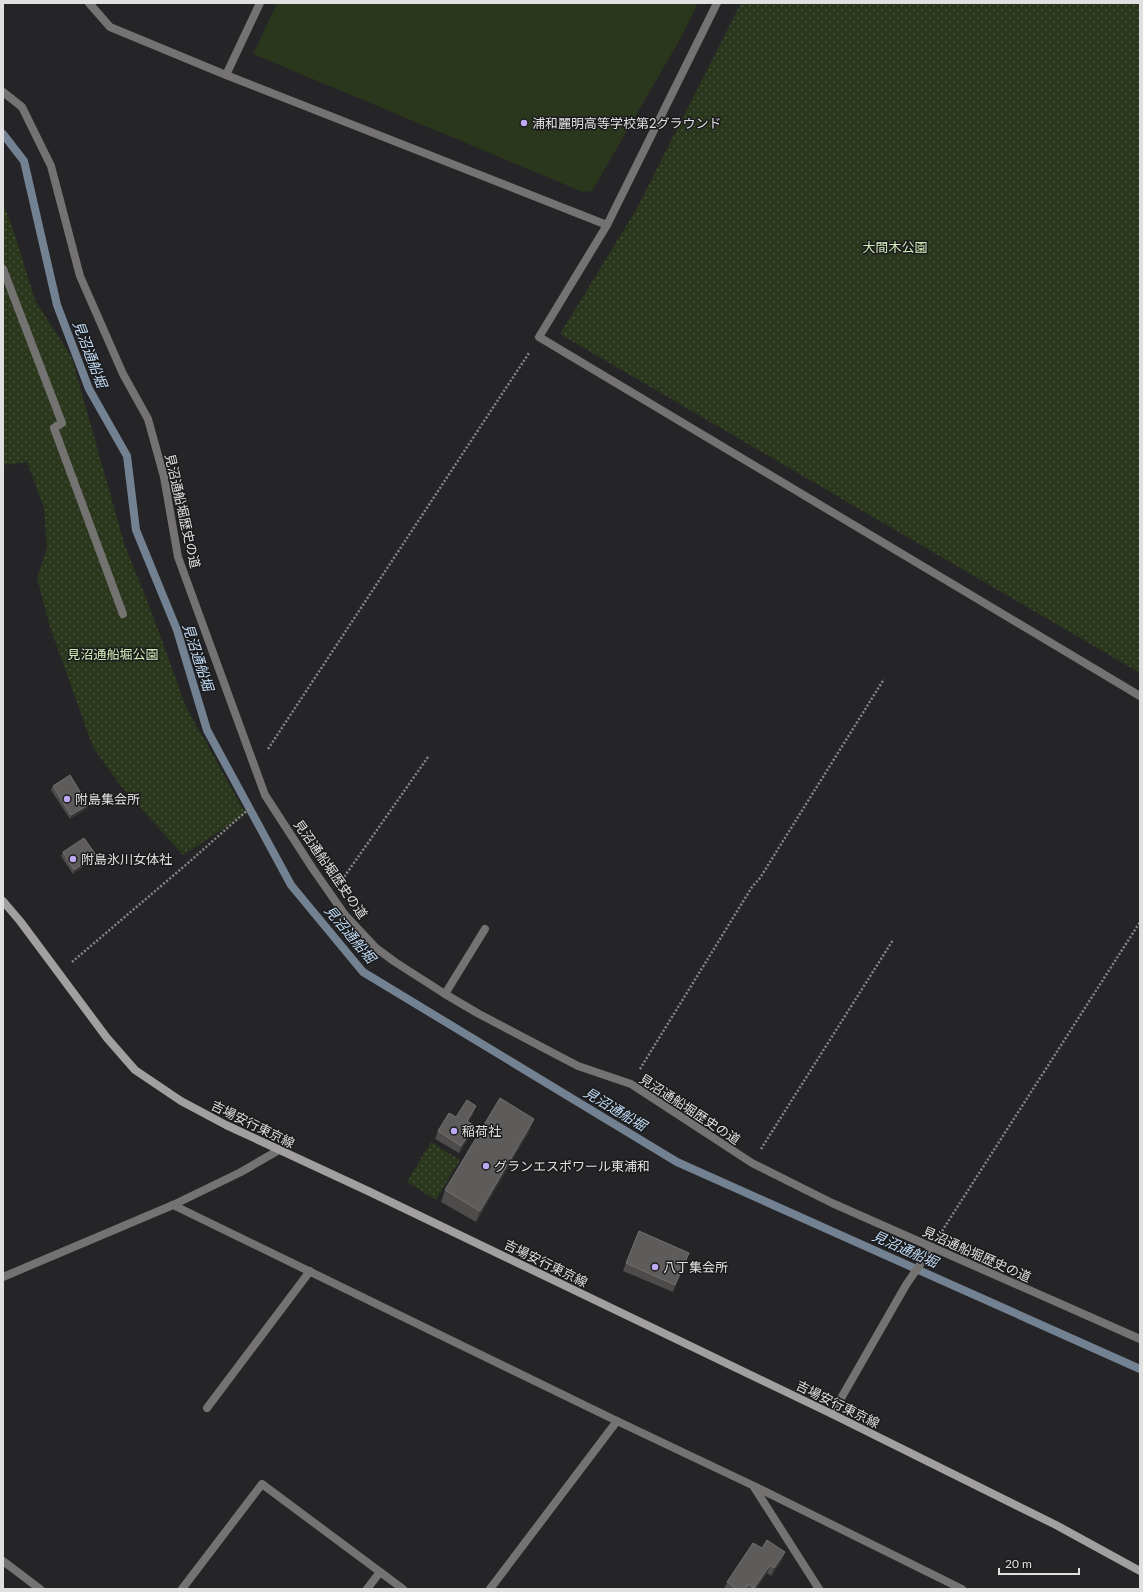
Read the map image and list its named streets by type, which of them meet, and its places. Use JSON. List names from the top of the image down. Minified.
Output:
{"streets":{"main road":["吉場安行東京線"],"street":["見沼通船堀歴史の道"]},"water":["見沼通船堀"],"parks":["大間木公園","見沼通船堀公園"],"places":["浦和麗明高等学校第2グラウンド","附島集会所","附島氷川女体社","稲荷社","グランエスポワール東浦和","八丁集会所"],"scale_bar":"20 m"}
